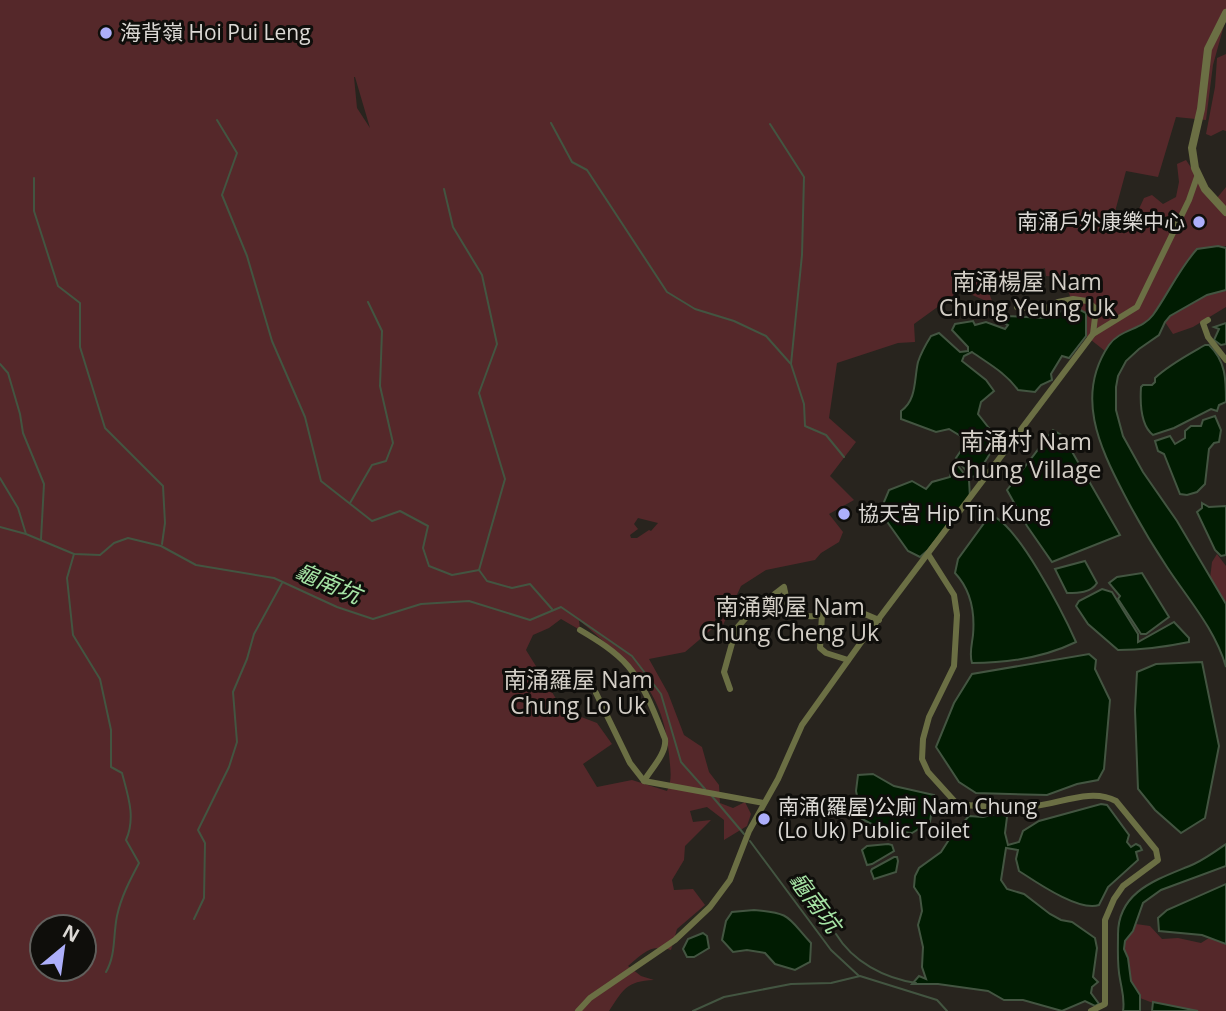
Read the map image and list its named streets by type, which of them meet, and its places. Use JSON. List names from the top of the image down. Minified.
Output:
{"districts":["南涌楊屋 Nam Chung Yeung Uk","南涌村 Nam Chung Village","南涌鄭屋 Nam Chung Cheng Uk","南涌羅屋 Nam Chung Lo Uk"],"water":["龜南坑"],"places":["海背嶺 Hoi Pui Leng","南涌戶外康樂中心","協天宮 Hip Tin Kung","南涌(羅屋)公廁 Nam Chung (Lo Uk) Public Toilet"],"north":"top right"}
